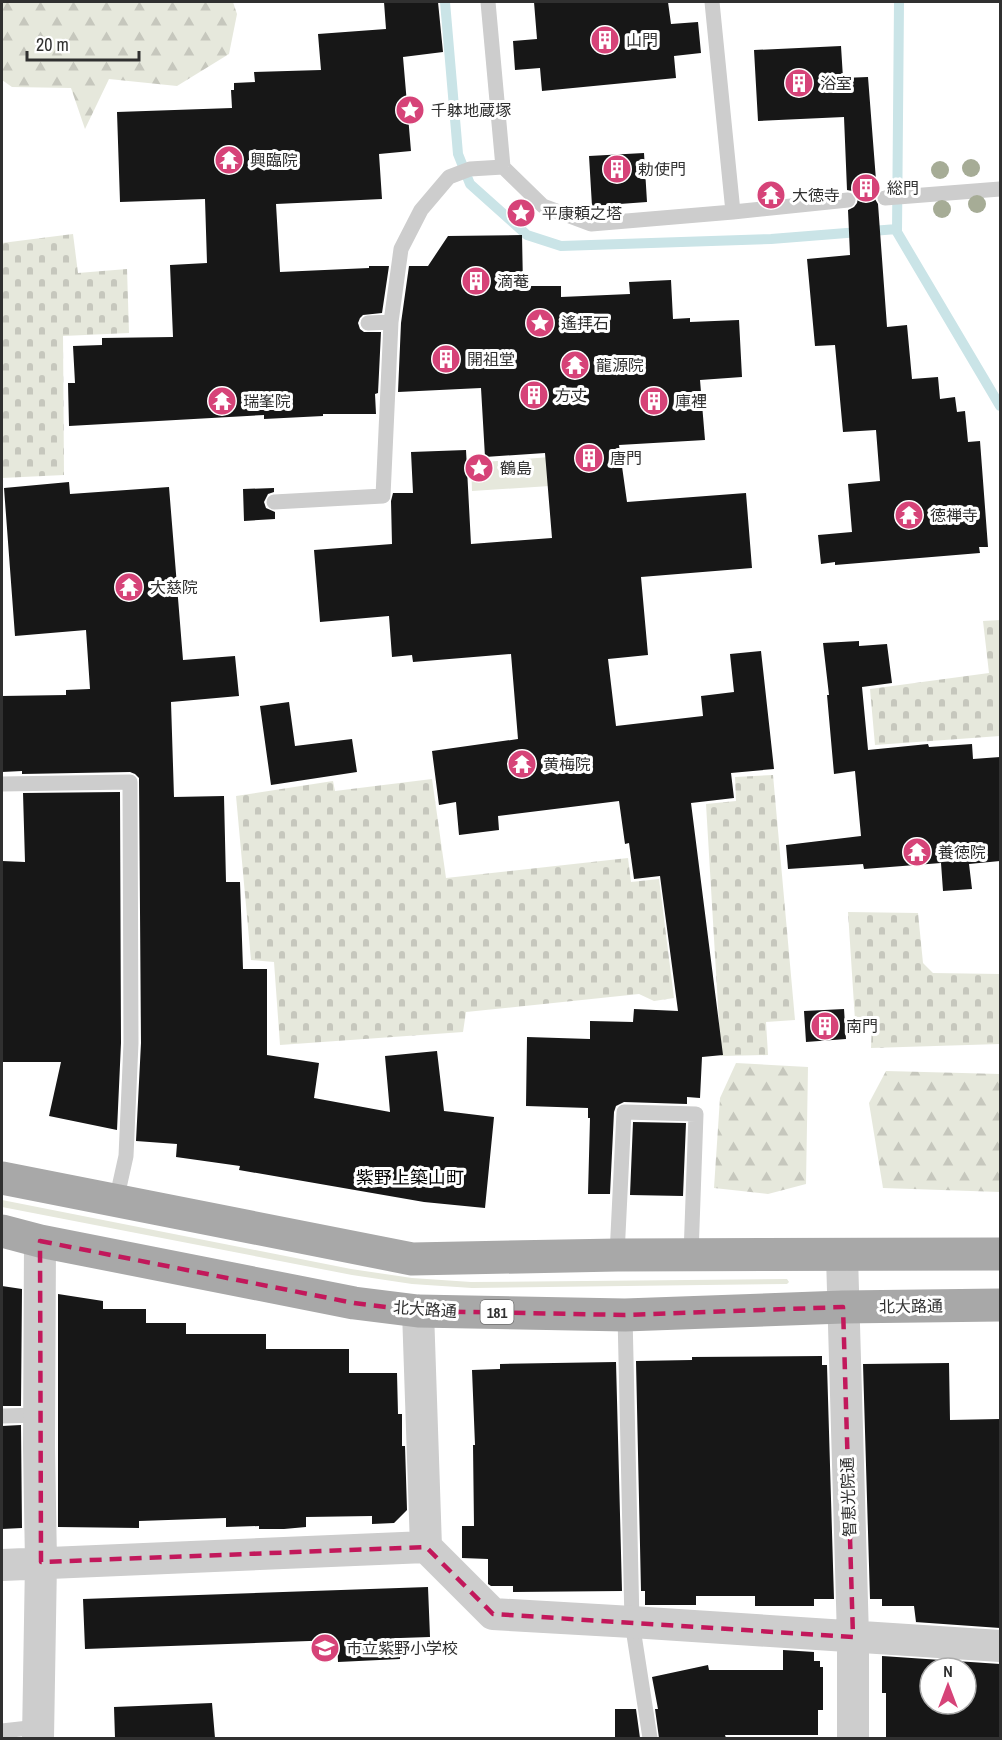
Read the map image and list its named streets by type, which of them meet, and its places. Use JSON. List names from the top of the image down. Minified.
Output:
{"streets":{"main road":["北大路通","181"],"street":["智恵光院通"]},"crossings":[["北大路通","智恵光院通"]],"districts":["紫野上築山町"],"places":{"building":["山門","浴室","勅使門","総門","滴菴","開祖堂","方丈","庫裡","唐門","南門"],"place":["千躰地蔵塚","平康頼之塔","遙拝石","鶴島"],"temple":["興臨院","大徳寺","龍源院","瑞峯院","徳禅寺","大慈院","黄梅院","養徳院"],"school or university":["市立紫野小学校"]},"scale_bar":"20 m","north":"top"}
